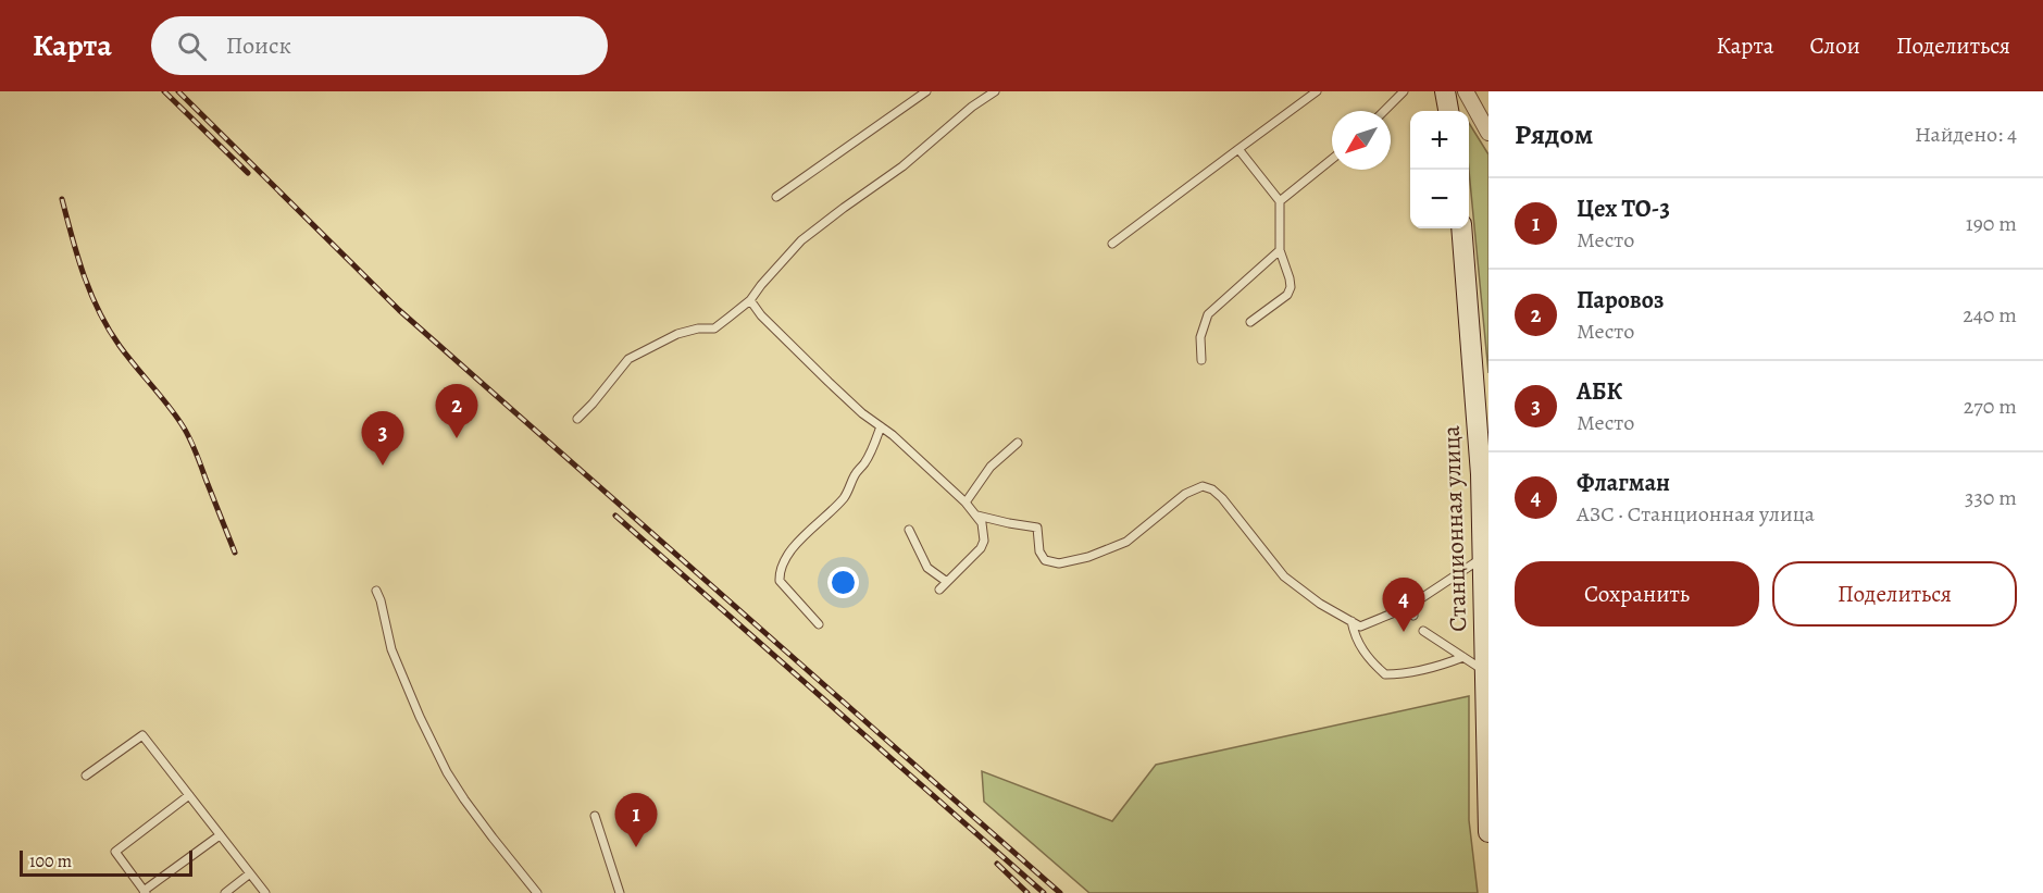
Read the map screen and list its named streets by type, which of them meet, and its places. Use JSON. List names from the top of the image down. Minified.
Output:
{"streets":{"main road":["Станционная улица"]},"scale_bar":"100 m","north":"bottom left","page":{"header":"Карта","search":"Поиск","nav":["Карта","Слои","Поделиться"],"heading":["Рядом","Найдено: 4"],"map_buttons":["+","−"],"list":[{"mark":"1","name":"Цех ТО-3","note":"Место","value":"190 m"},{"mark":"2","name":"Паровоз","note":"Место","value":"240 m"},{"mark":"3","name":"АБК","note":"Место","value":"270 m"},{"mark":"4","name":"Флагман","note":"АЗС · Станционная улица","value":"330 m"}],"pins":["2","3","4","1"],"buttons":["Сохранить","Поделиться"],"scale":"100 m"}}
